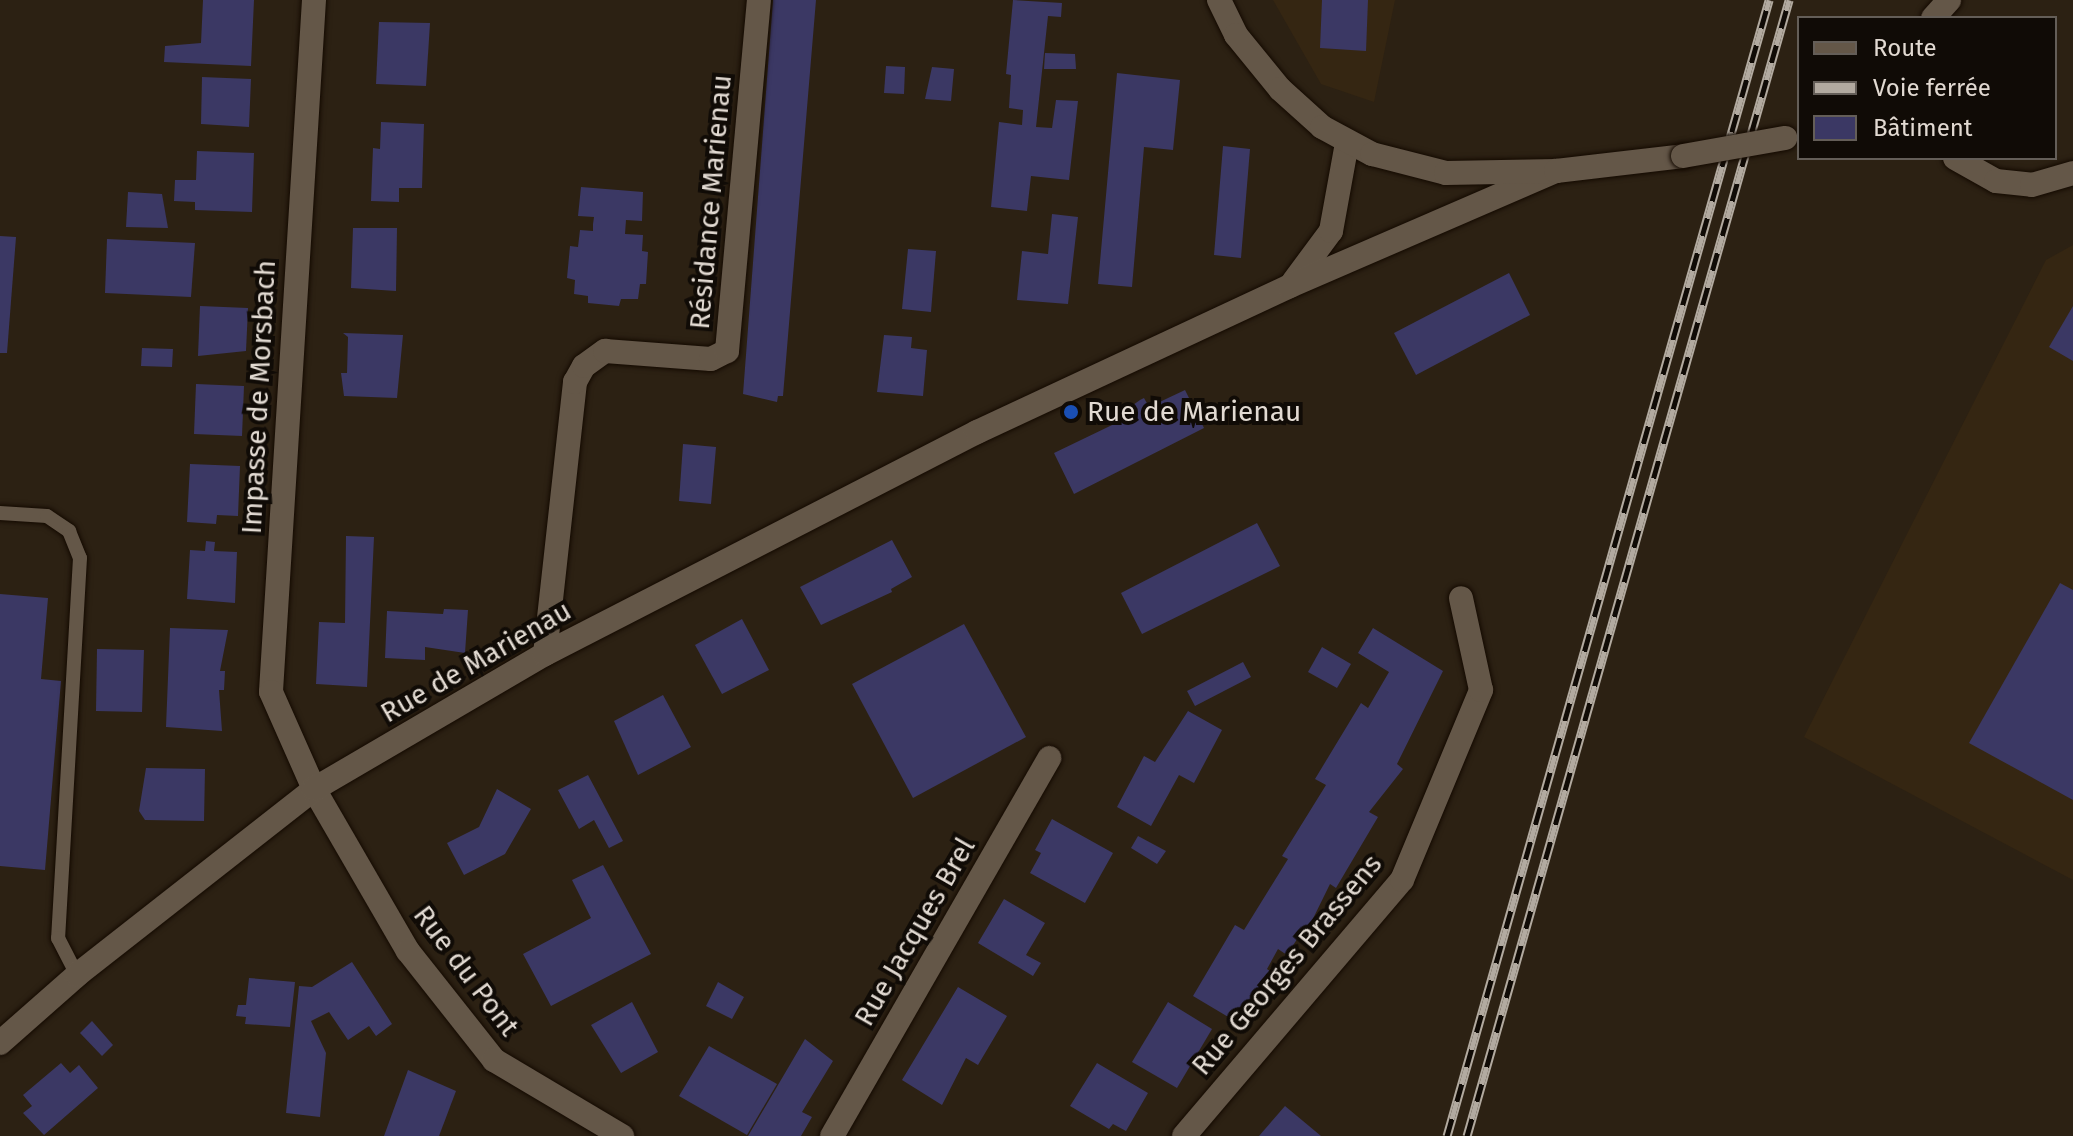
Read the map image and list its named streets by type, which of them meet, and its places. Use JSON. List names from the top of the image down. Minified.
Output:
{"streets":{"street":["Résidance Marienau","Impasse de Morsbach","Rue de Marienau","Rue Jacques Brel","Rue Georges Brassens","Rue du Pont"]},"crossings":[["Résidance Marienau","Rue de Marienau"],["Impasse de Morsbach","Rue de Marienau"],["Impasse de Morsbach","Rue du Pont"],["Rue de Marienau","Rue du Pont"]],"places":["Rue de Marienau"],"legend":["Route","Voie ferrée","Bâtiment"]}
